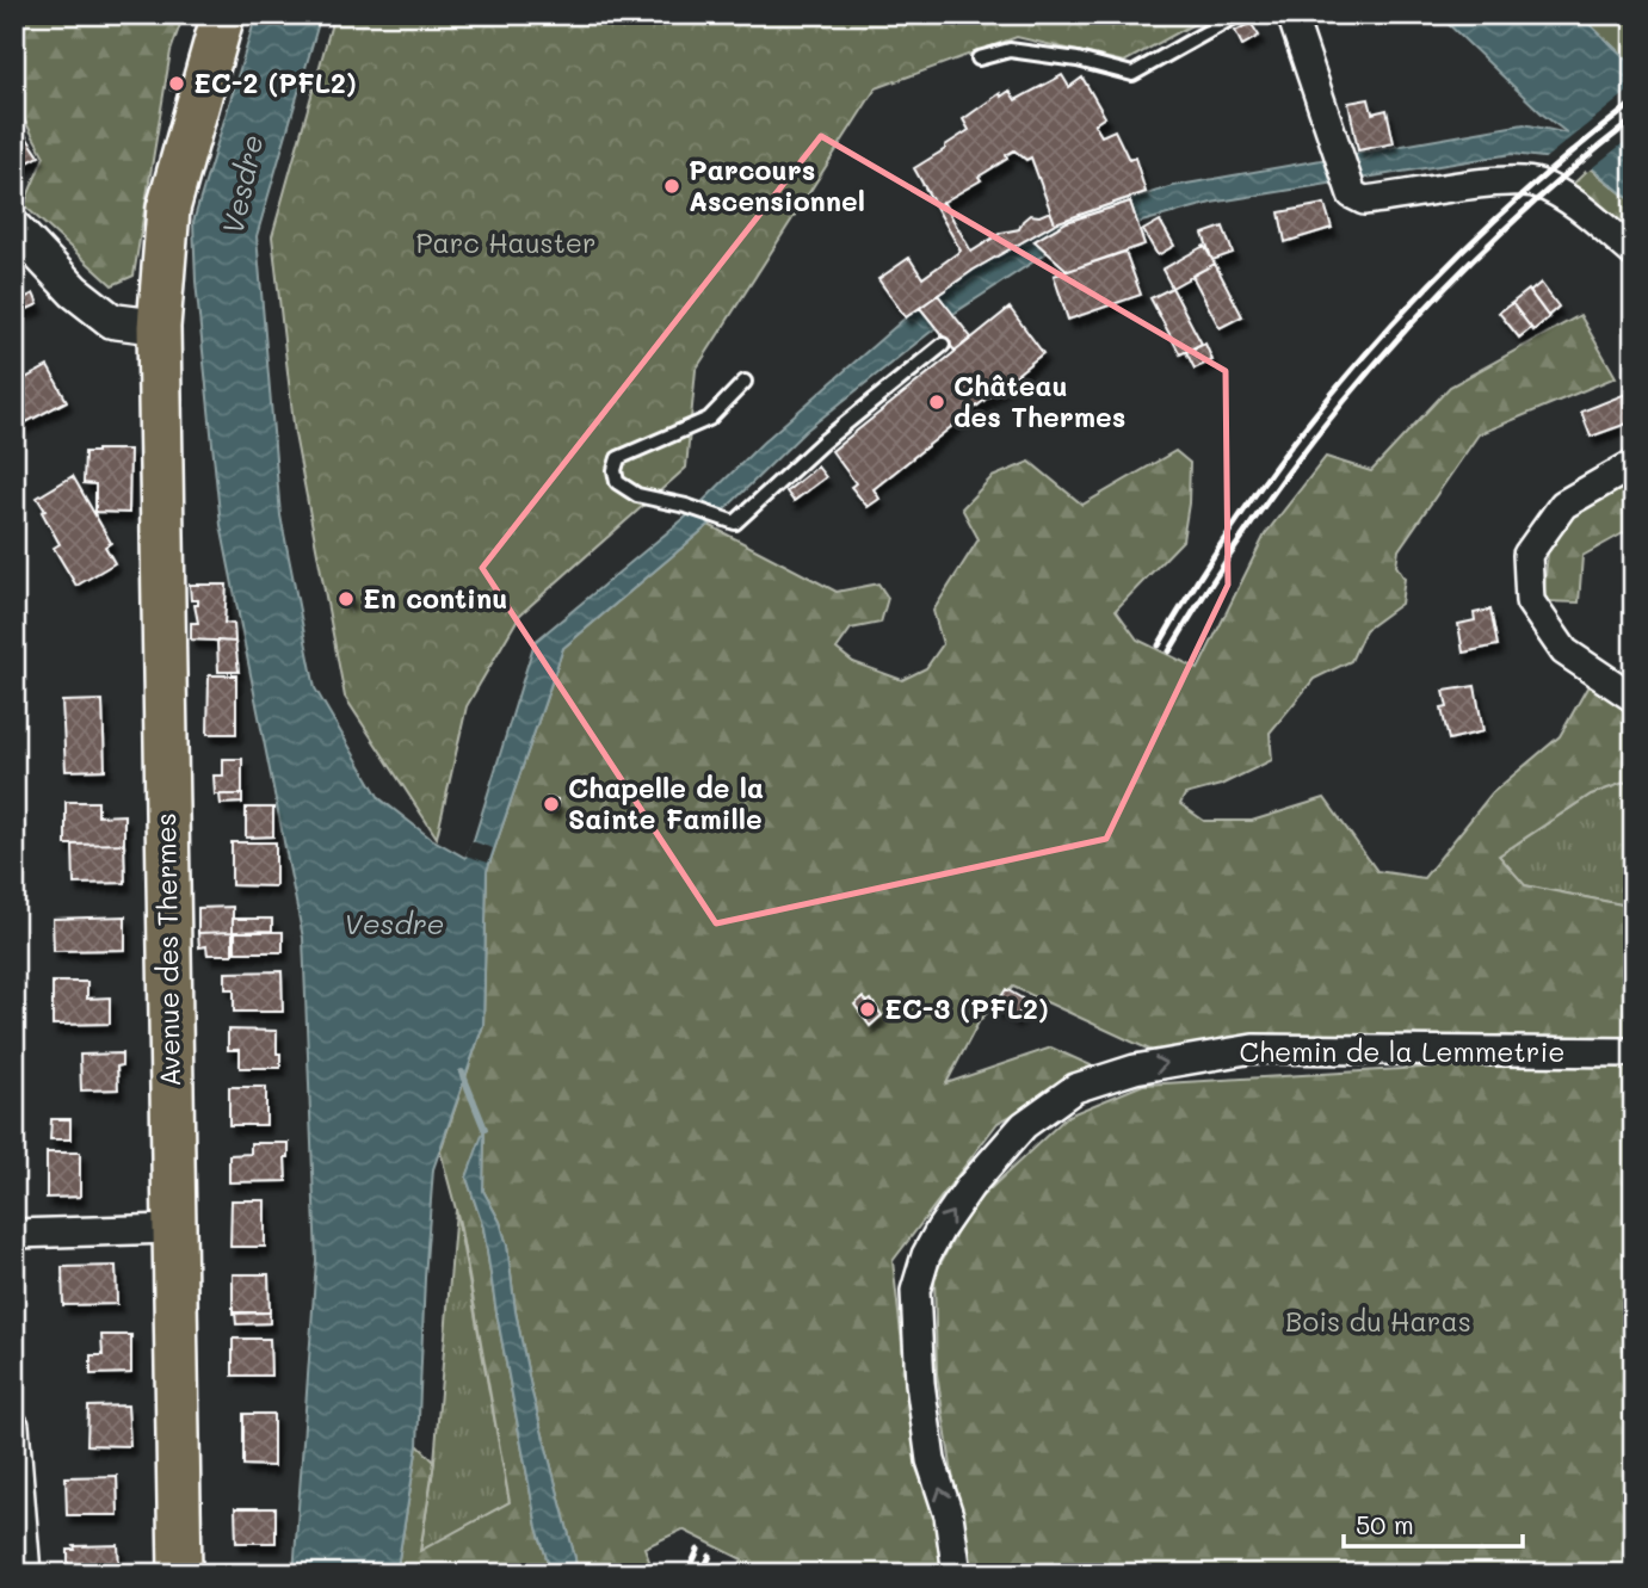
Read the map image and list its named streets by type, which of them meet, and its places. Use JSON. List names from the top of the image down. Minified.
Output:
{"streets":{"main road":["Avenue des Thermes"],"street":["Chemin de la Lemmetrie"]},"water":["Vesdre"],"parks":["Parc Hauster","Bois du Haras"],"places":["EC-2 (PFL2)","Parcours Ascensionnel","Château des Thermes","En continu","Chapelle de la Sainte Famille","EC-3 (PFL2)"],"scale_bar":"50 m"}
